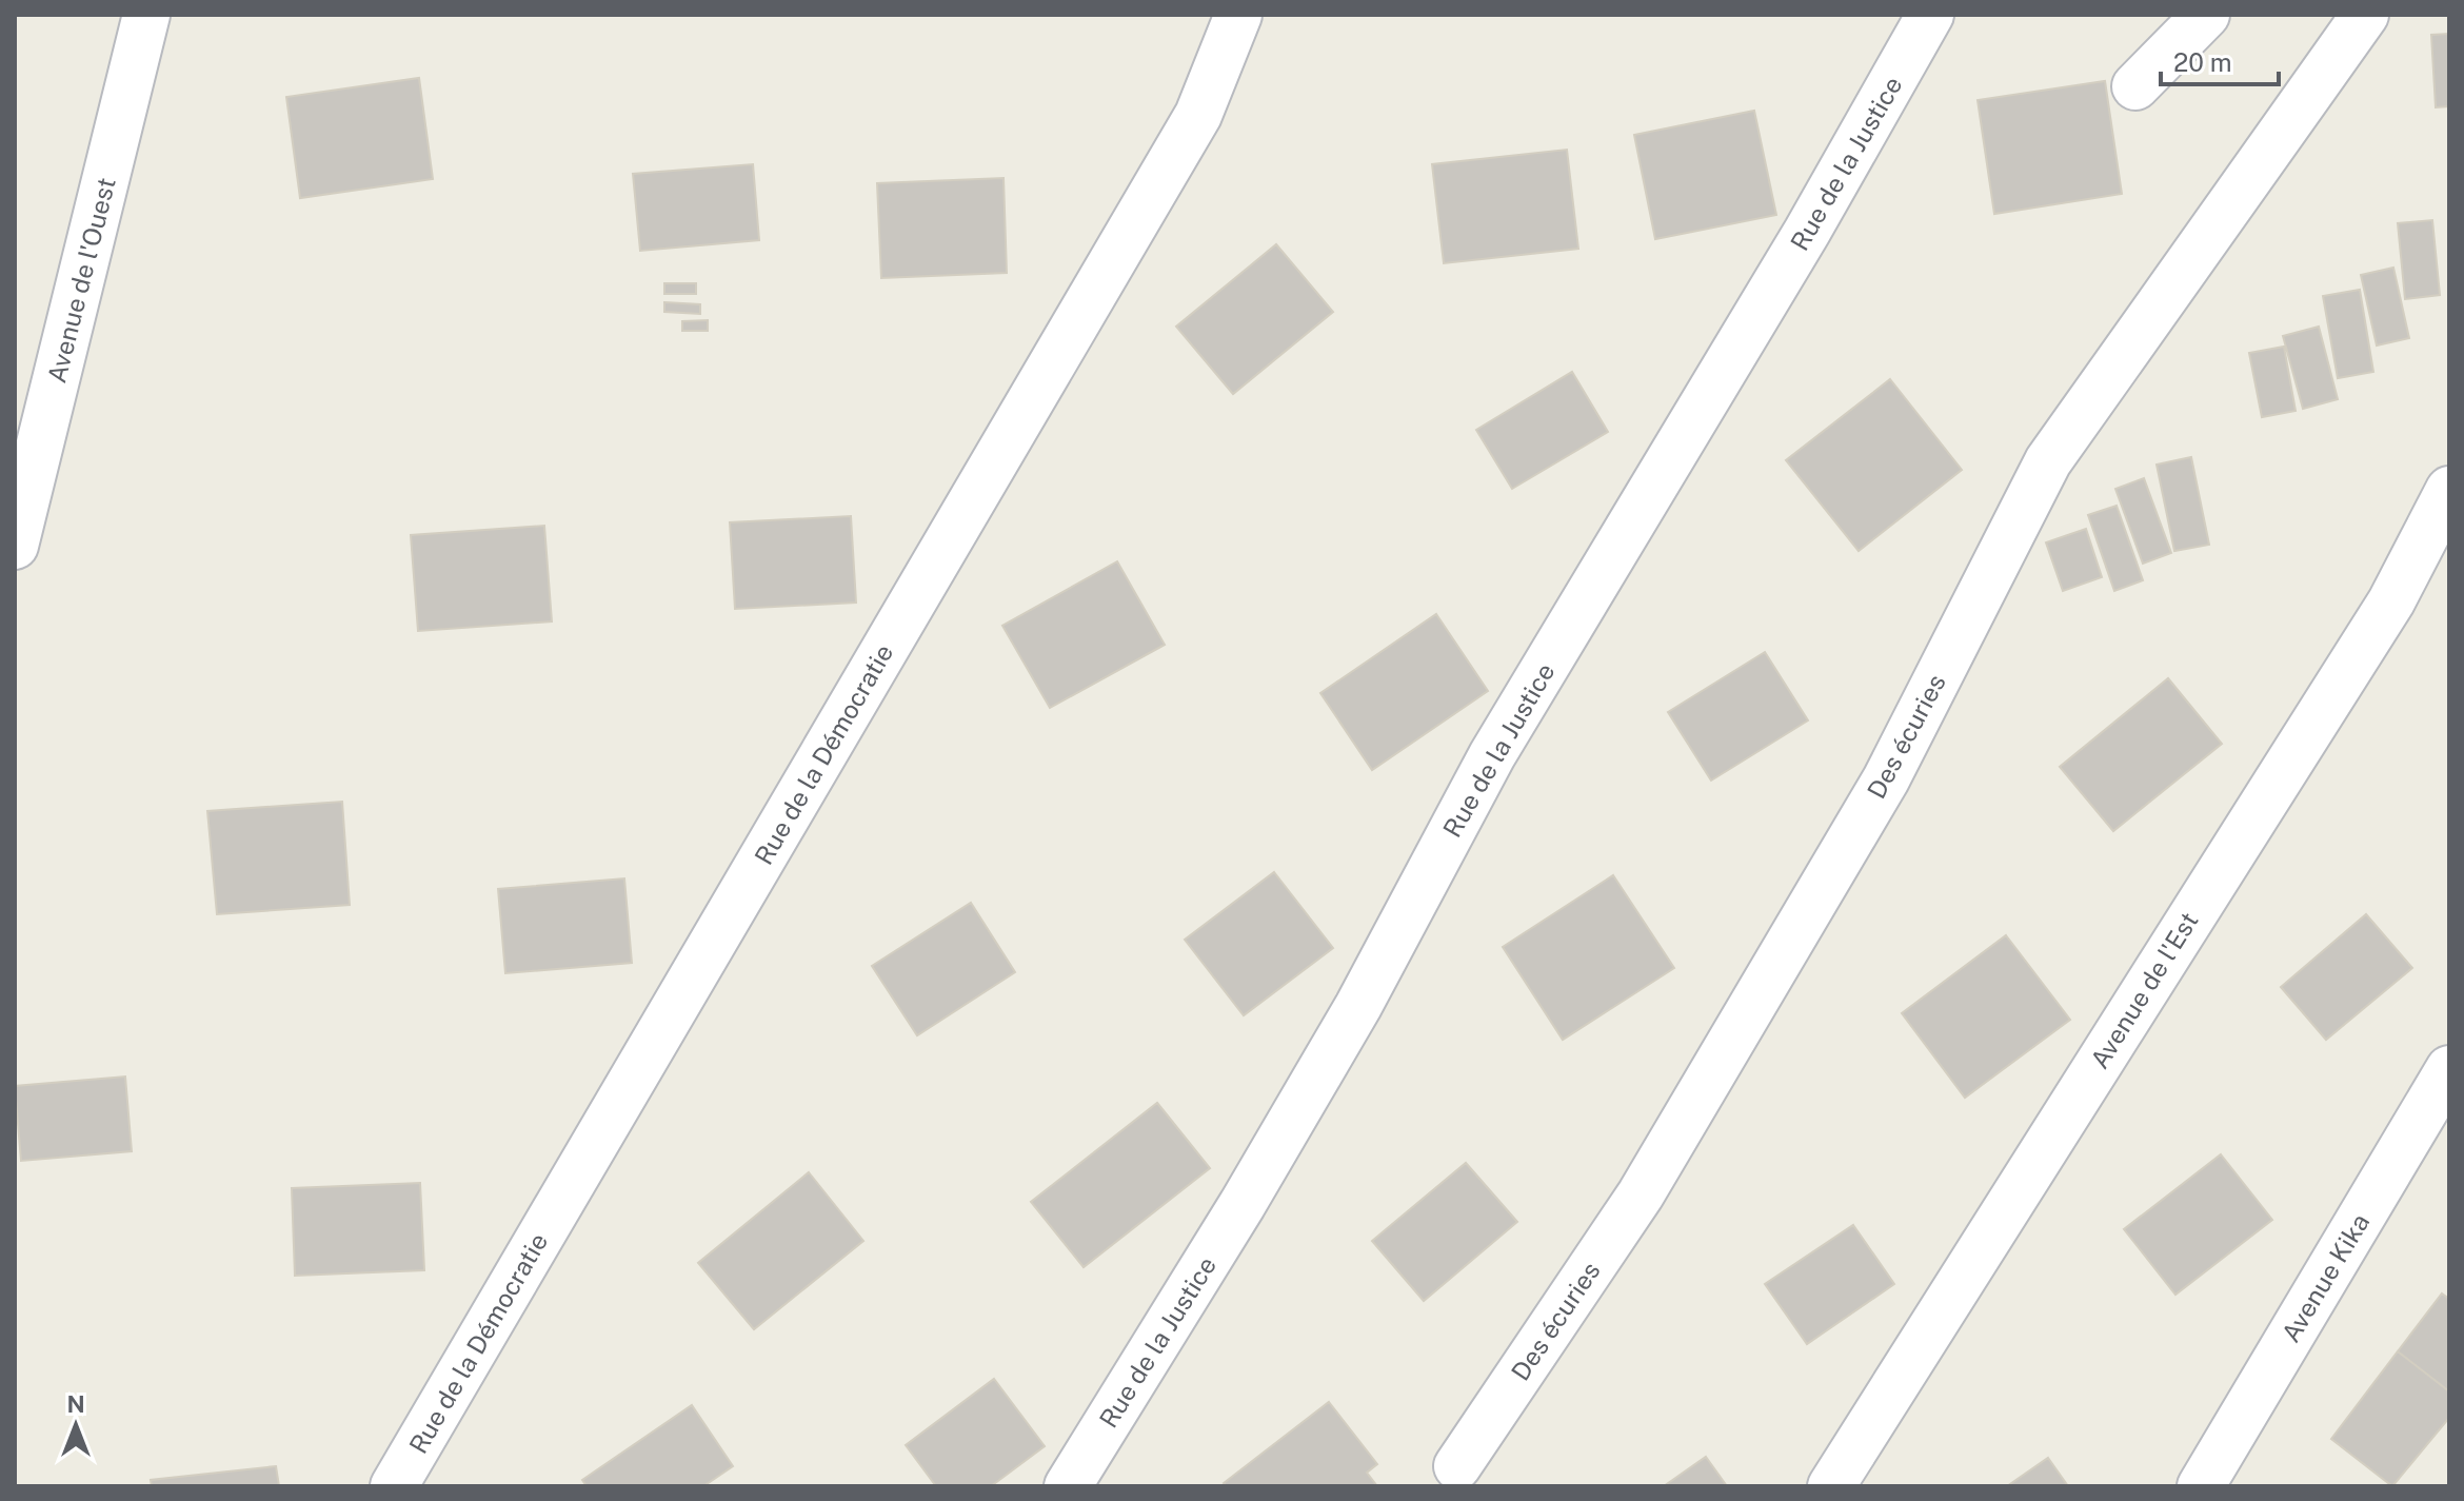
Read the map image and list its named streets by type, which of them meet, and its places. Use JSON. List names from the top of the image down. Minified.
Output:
{"streets":{"street":["Rue de la Justice","Avenue de l'Ouest","Des écuries","Rue de la Démocratie","Avenue de l'Est","Avenue Kika"]},"scale_bar":"20 m","north":"top"}
